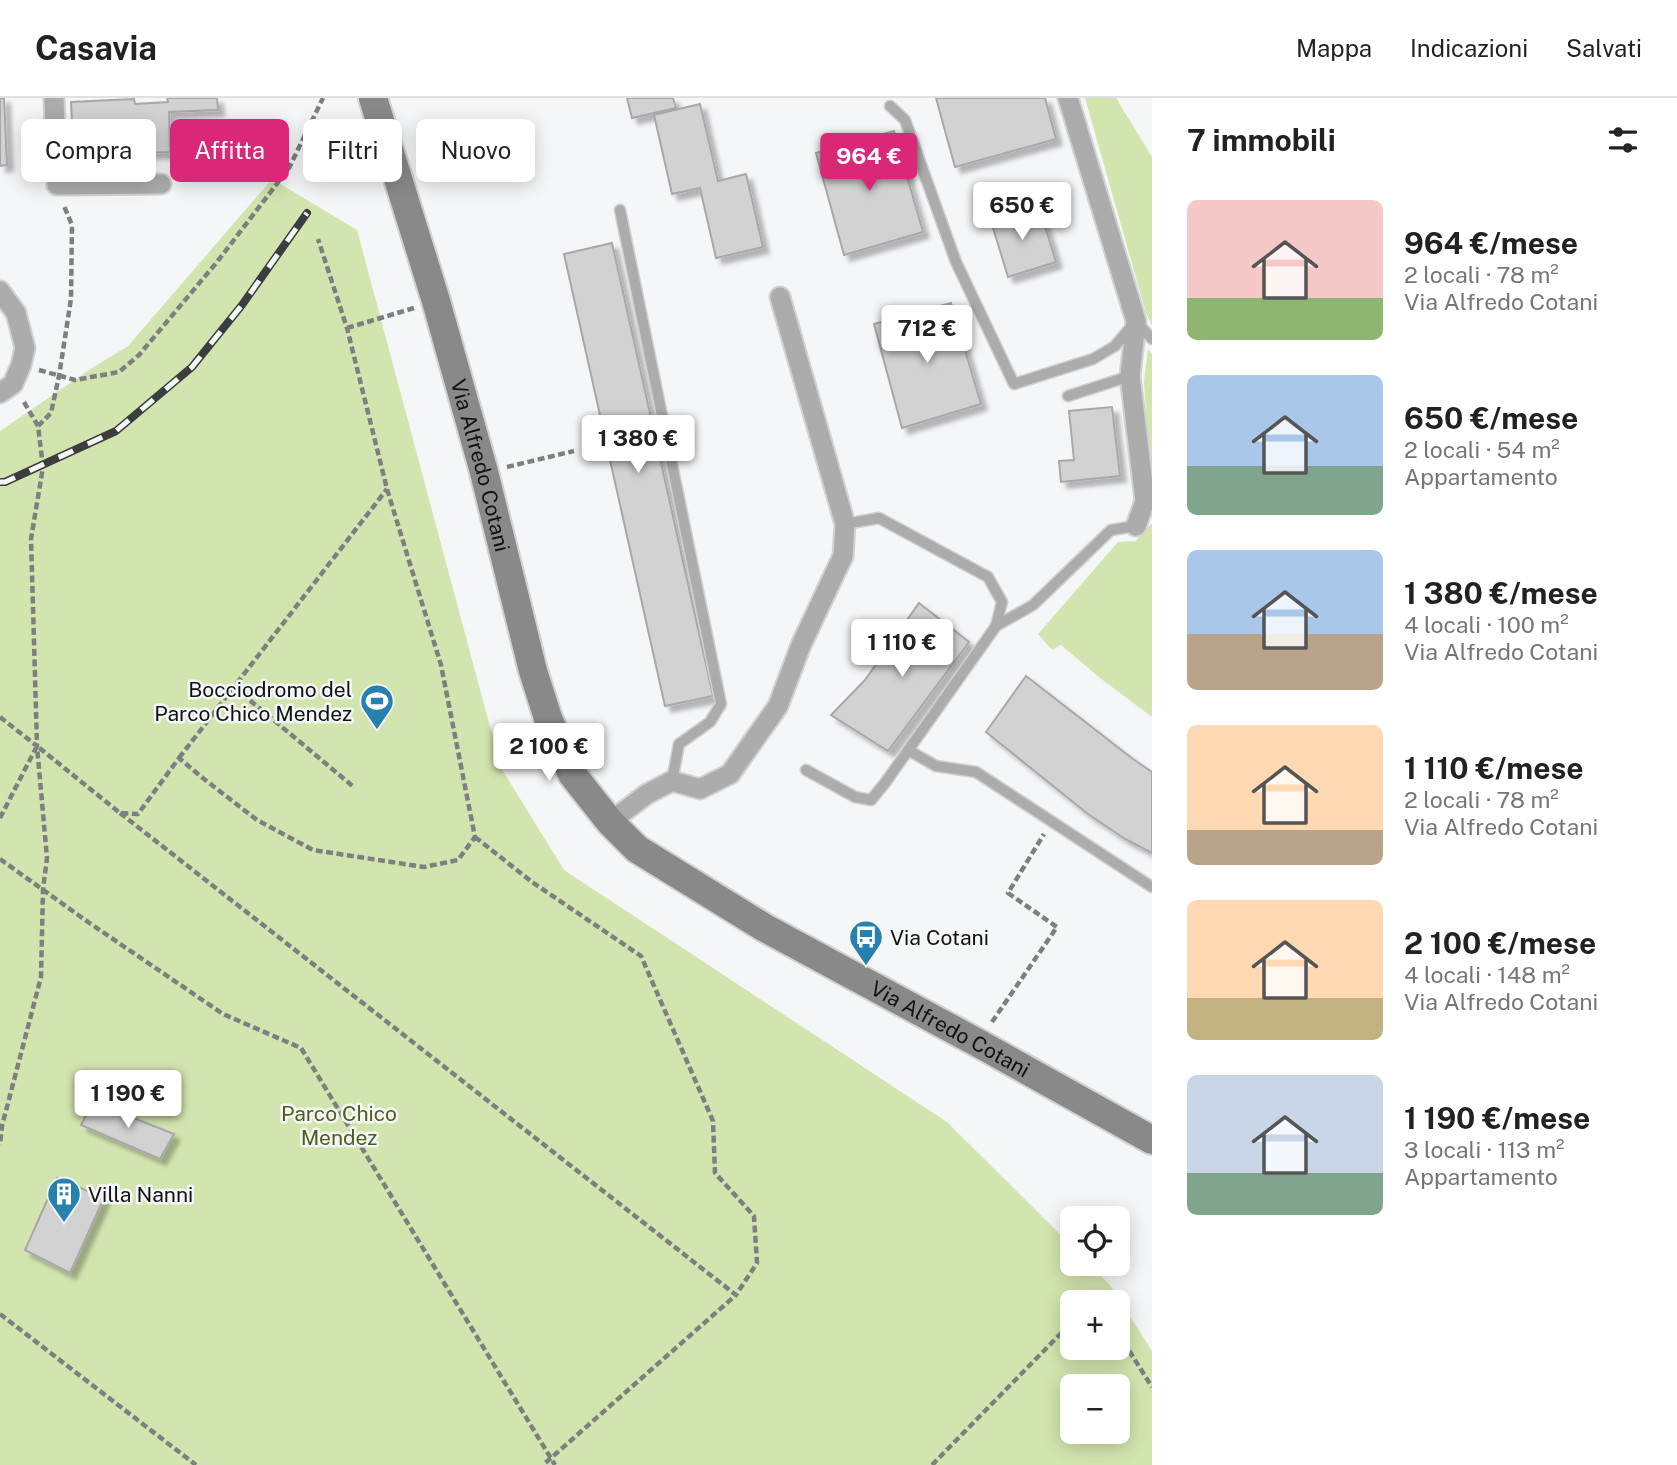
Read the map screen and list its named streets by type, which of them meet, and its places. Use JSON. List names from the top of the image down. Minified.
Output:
{"streets":{"street":["Via Alfredo Cotani"]},"parks":["Parco Chico Mendez"],"places":{"sports":["Bocciodromo del Parco Chico Mendez"],"bus stop":["Via Cotani"],"building":["Villa Nanni"]},"page":{"header":"Casavia","nav":["Mappa","Indicazioni","Salvati"],"heading":"7 immobili","chip":["Compra","Affitta","Filtri","Nuovo"],"price":["964 €","650 €","712 €","1 380 €","1 110 €","2 100 €","1 190 €"],"list":[{"name":"964 €/mese","note":"2 locali · 78 m² · Via Alfredo Cotani"},{"name":"650 €/mese","note":"2 locali · 54 m² · Appartamento"},{"name":"1 380 €/mese","note":"4 locali · 100 m² · Via Alfredo Cotani"},{"name":"1 110 €/mese","note":"2 locali · 78 m² · Via Alfredo Cotani"},{"name":"2 100 €/mese","note":"4 locali · 148 m² · Via Alfredo Cotani"},{"name":"1 190 €/mese","note":"3 locali · 113 m² · Appartamento"}],"map_buttons":["+","−"]}}
